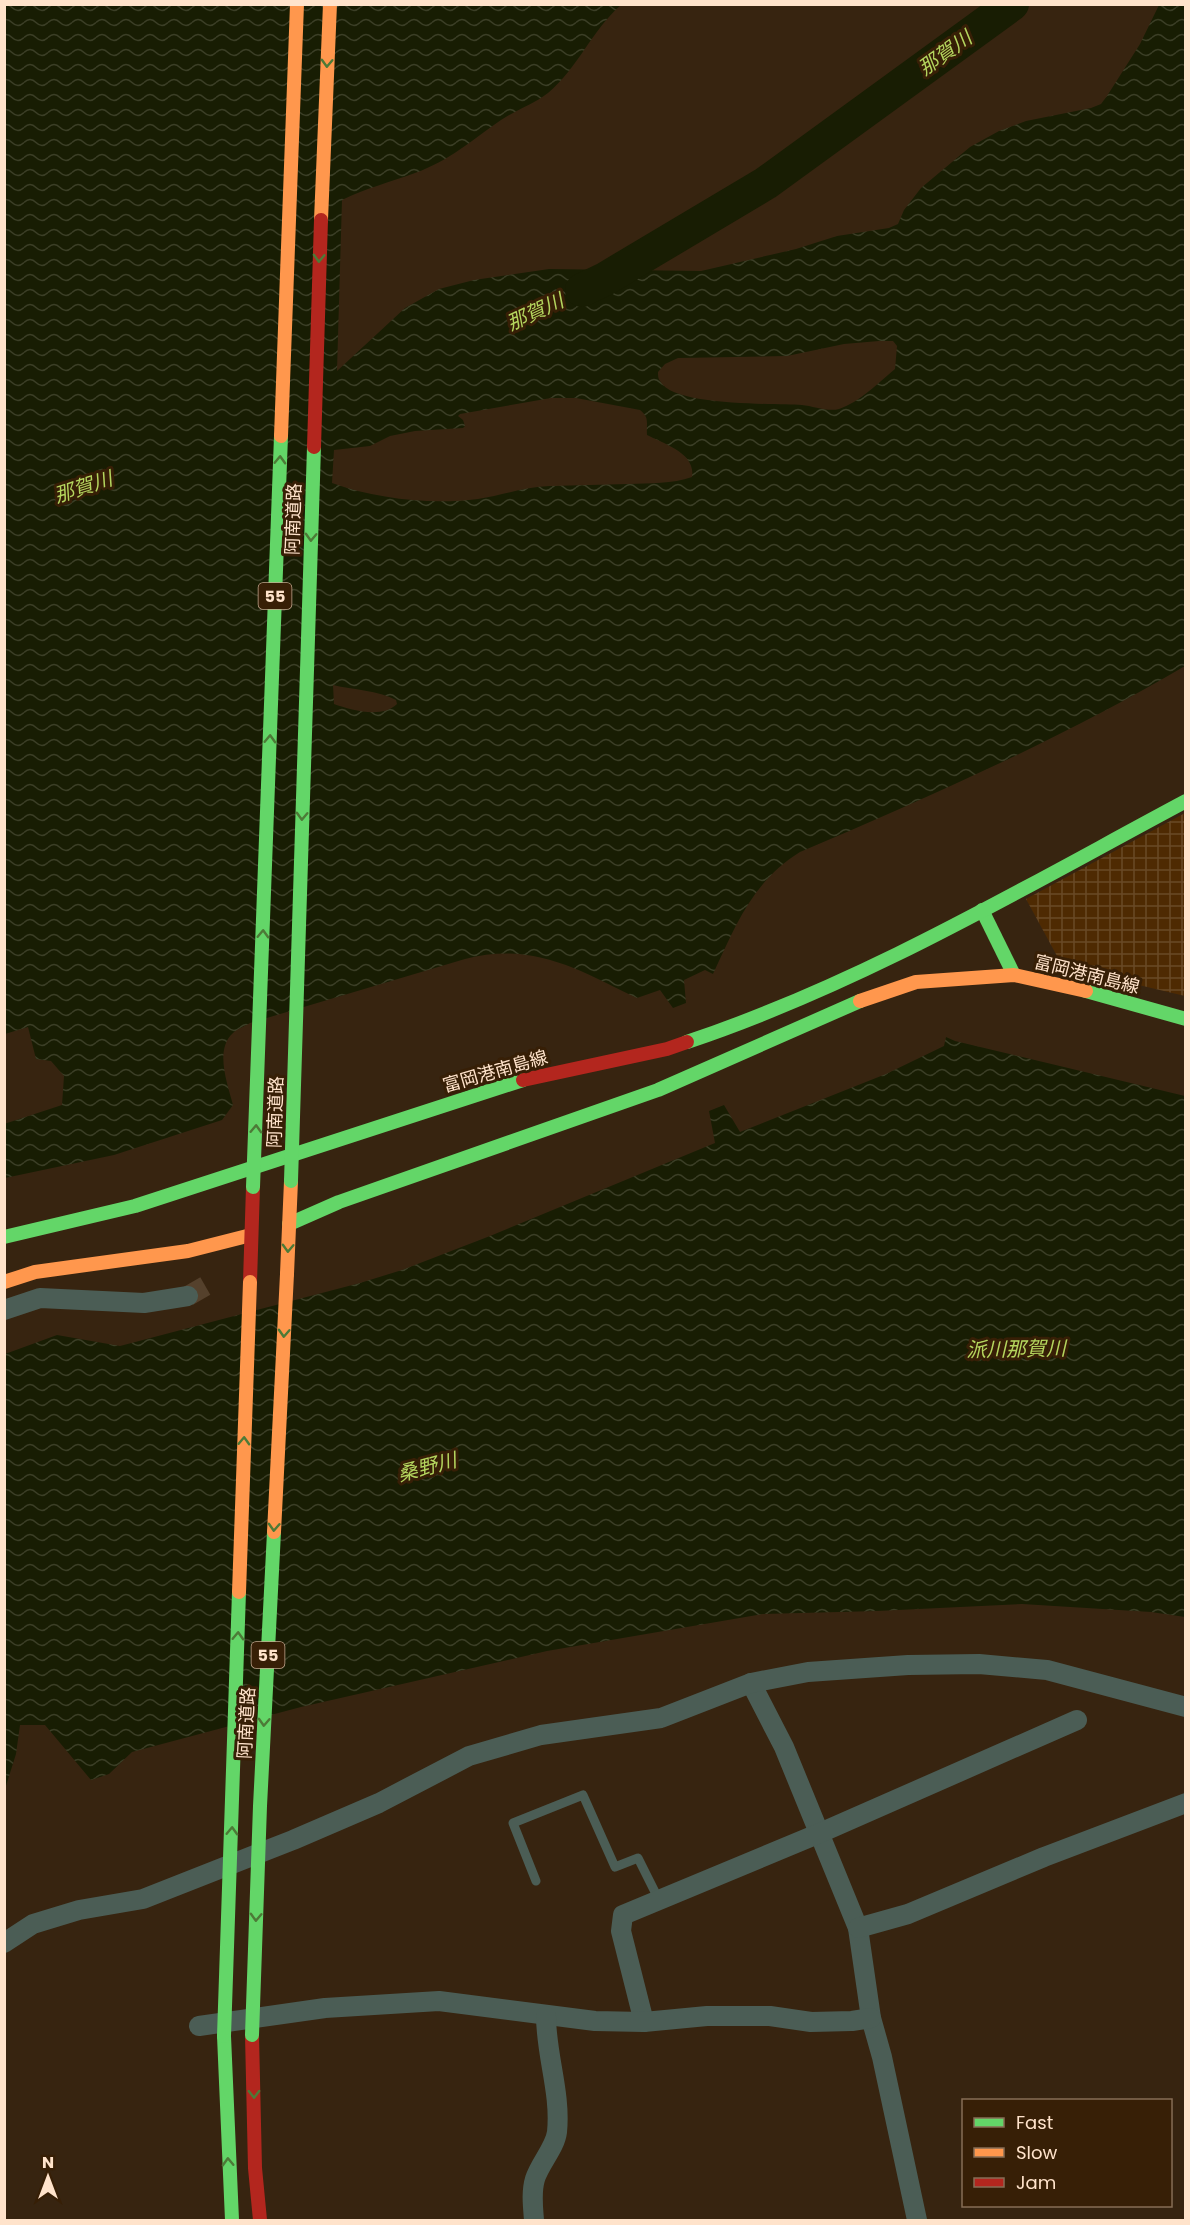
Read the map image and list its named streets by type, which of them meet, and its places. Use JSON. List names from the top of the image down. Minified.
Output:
{"streets":{"main road":["阿南道路","55","富岡港南島線"]},"water":["那賀川","派川那賀川","桑野川"],"legend":["Fast","Slow","Jam"],"north":"top"}
